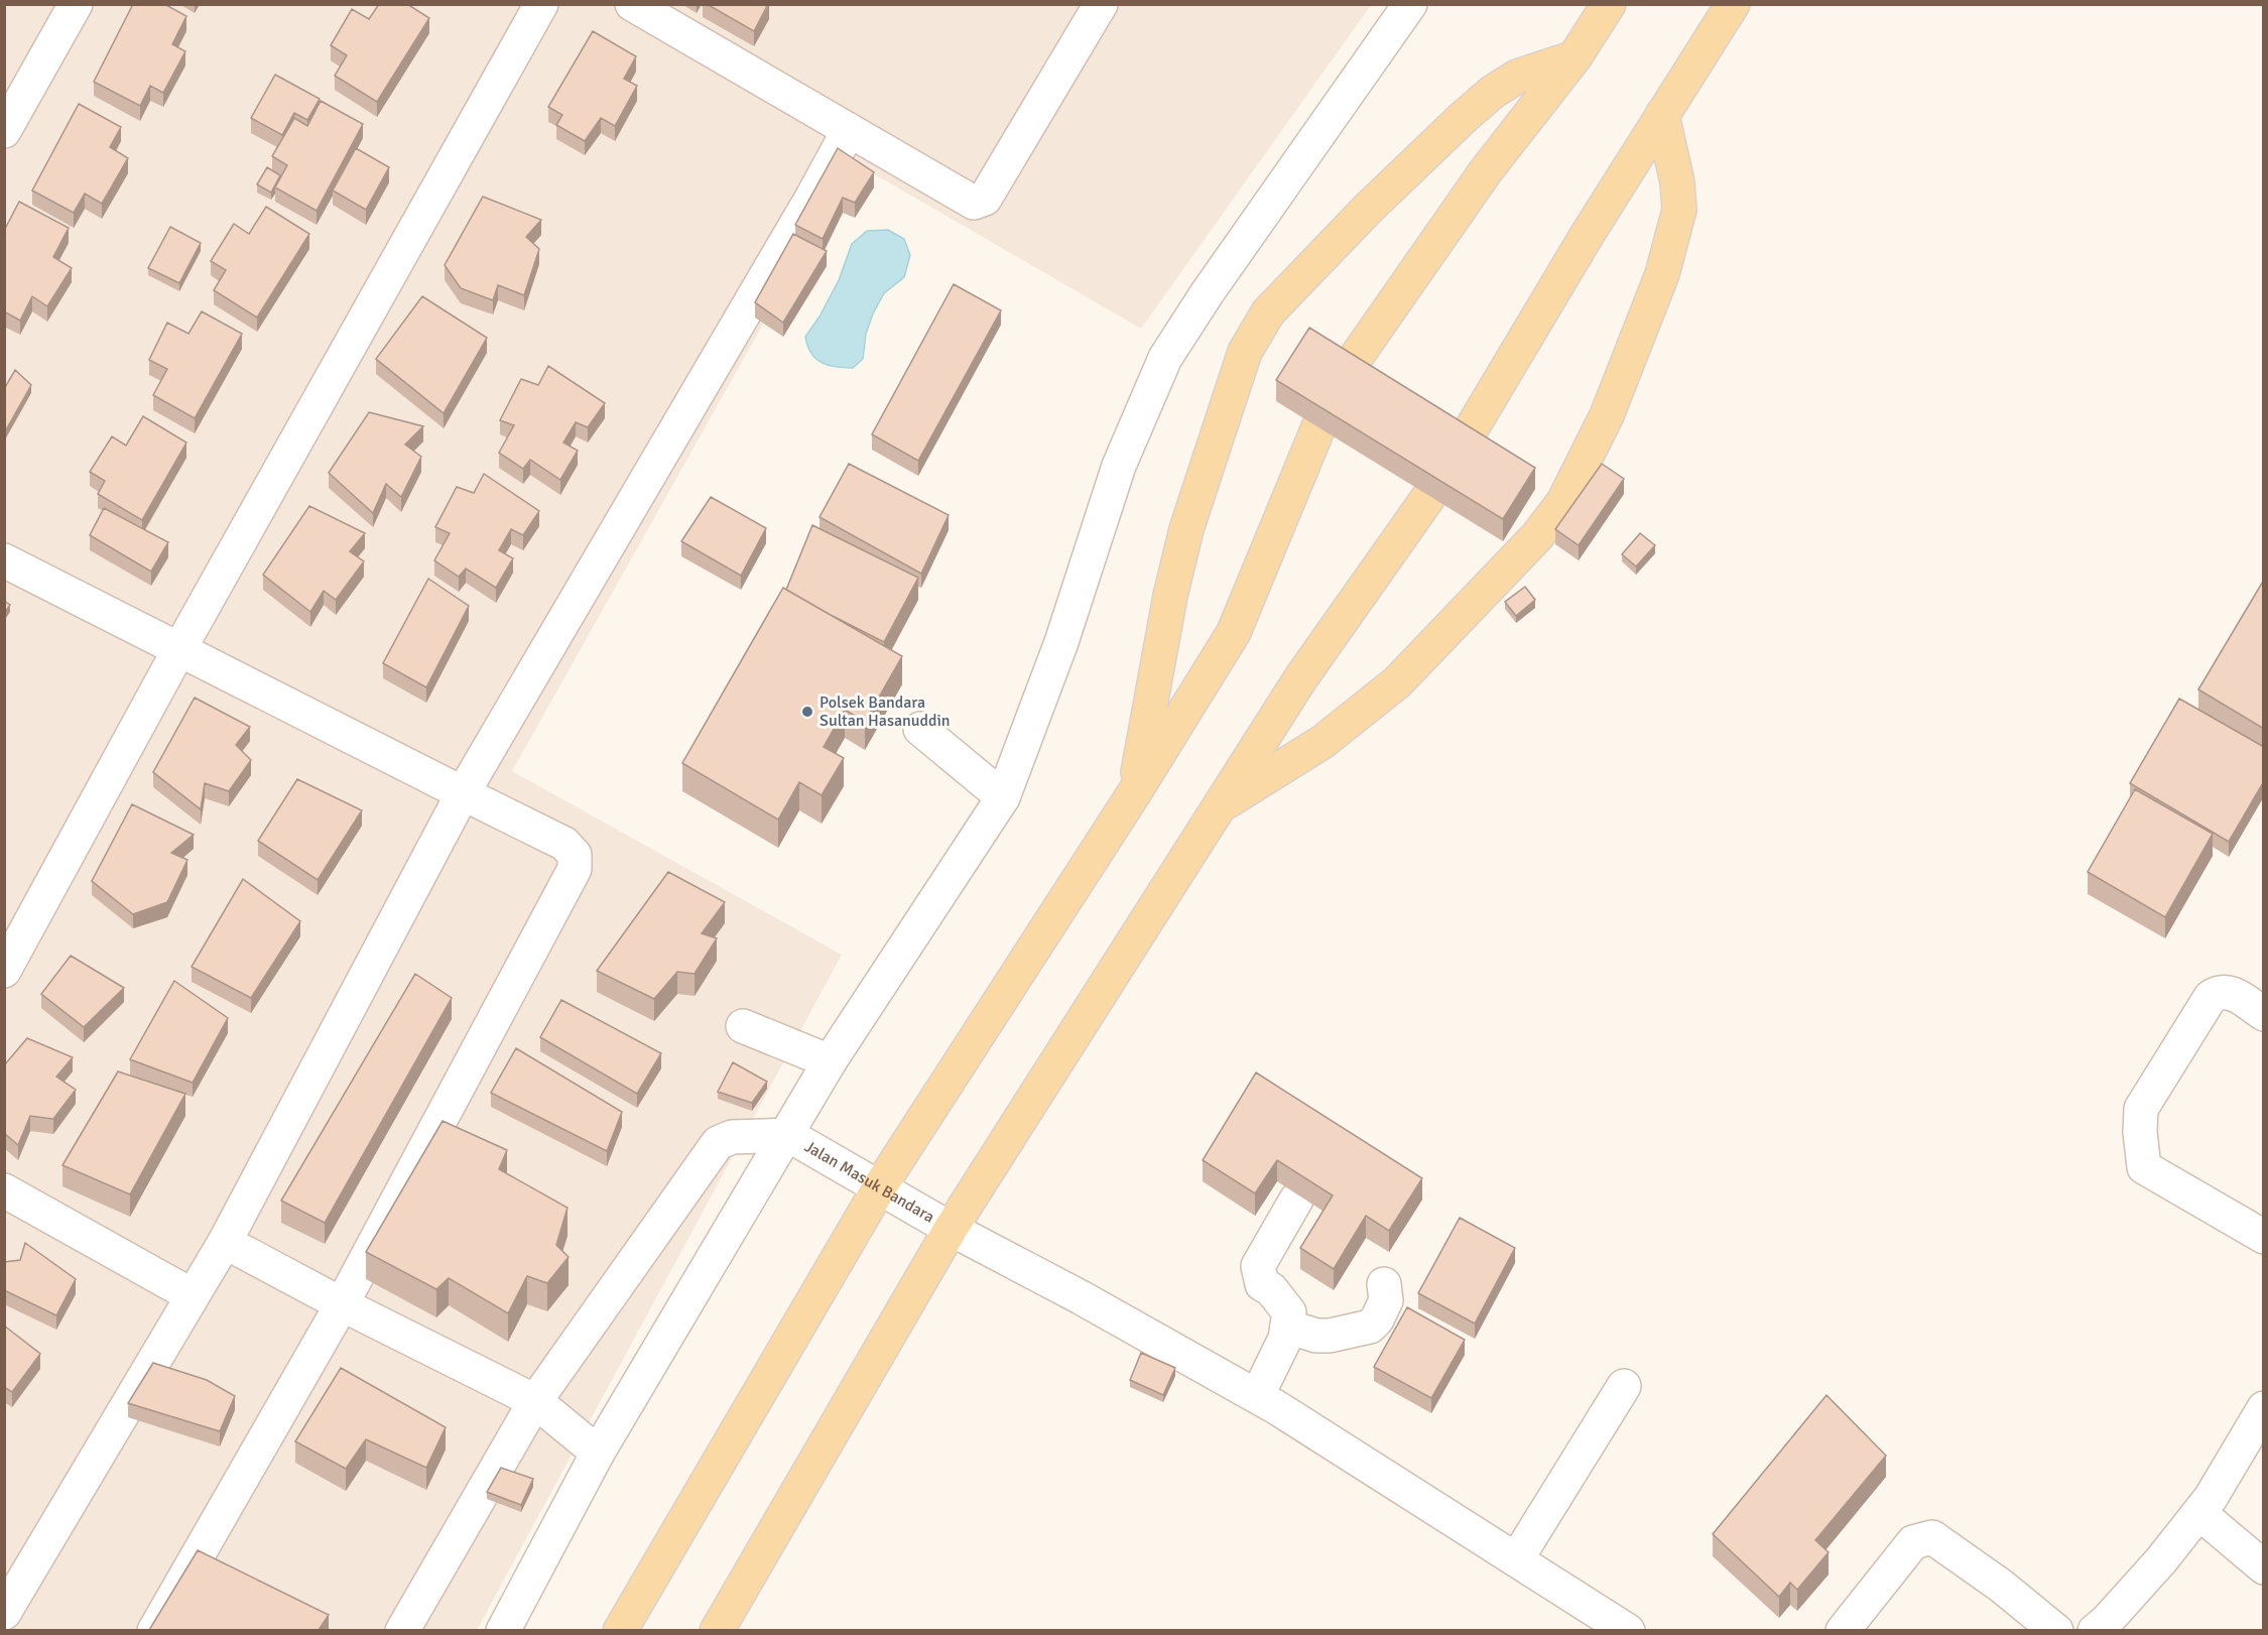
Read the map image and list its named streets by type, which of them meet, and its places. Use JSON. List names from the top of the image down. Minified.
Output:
{"streets":{"street":["Jalan Masuk Bandara"]},"places":["Polsek Bandara Sultan Hasanuddin"]}
